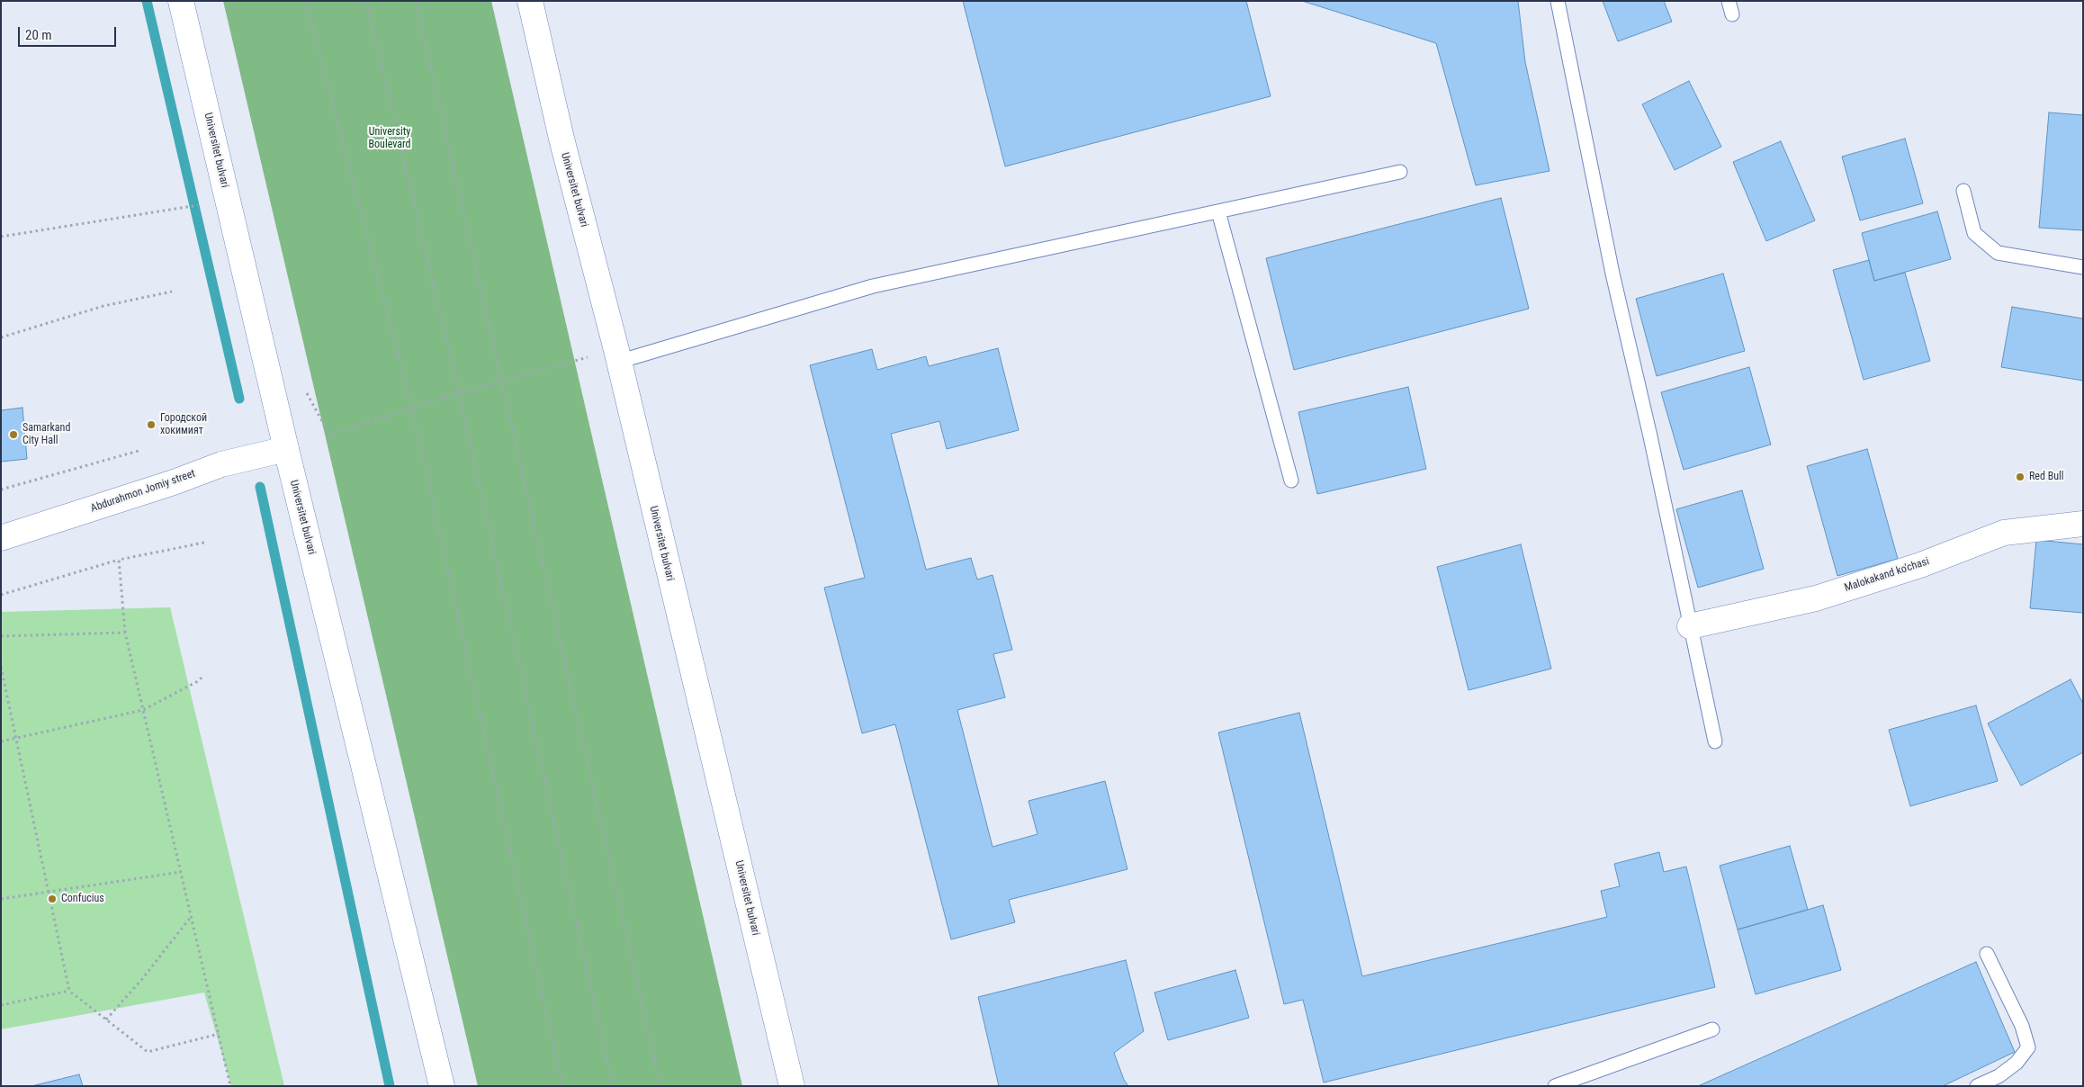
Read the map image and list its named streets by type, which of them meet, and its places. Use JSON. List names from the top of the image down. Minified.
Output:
{"streets":{"main road":["Universitet bulvari","Abdurahmon Jomiy street","Malokakand ko'chasi"]},"crossings":[["Universitet bulvari","Abdurahmon Jomiy street"]],"parks":["University Boulevard"],"places":["Городской хокимият","Samarkand City Hall","Red Bull","Confucius"],"scale_bar":"20 m"}
